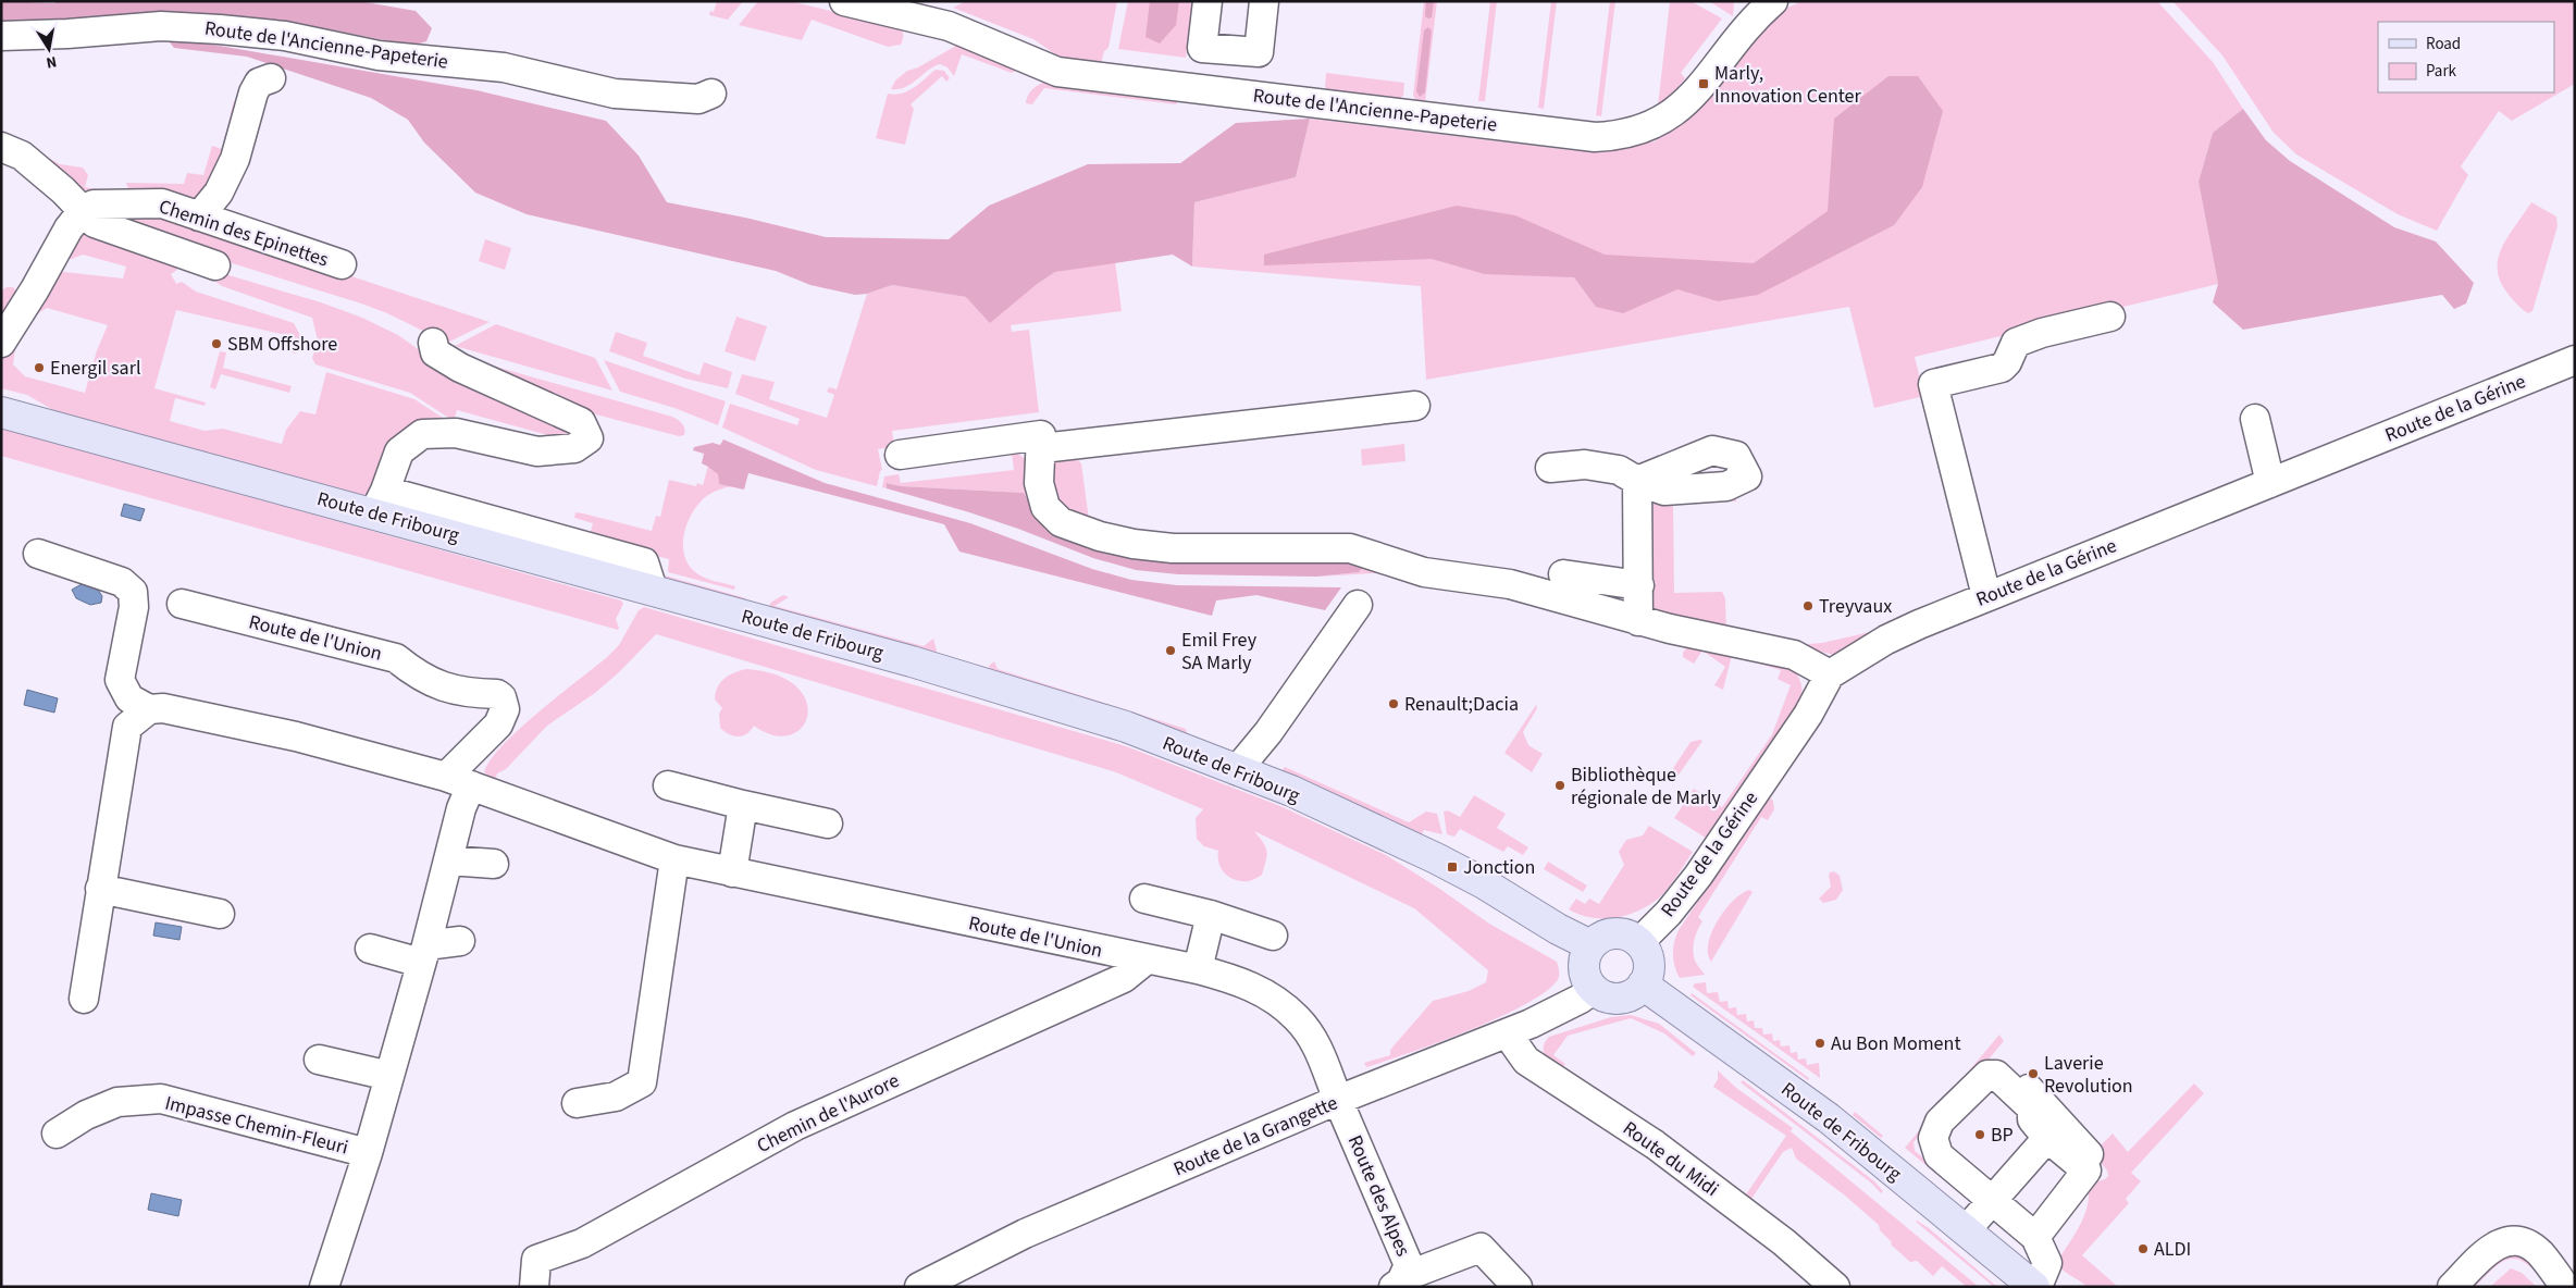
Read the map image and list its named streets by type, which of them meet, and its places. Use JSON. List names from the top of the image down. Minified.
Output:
{"streets":{"main road":["Route de Fribourg"],"street":["Route de l'Ancienne-Papeterie","Chemin des Epinettes","Route de la Gérine","Route de l'Union","Chemin de l'Aurore","Impasse Chemin-Fleuri","Route de la Grangette","Route du Midi","Route des Alpes"]},"crossings":[["Route de la Gérine","Route de Fribourg"],["Route de la Gérine","Route de la Grangette"],["Route de Fribourg","Route de la Grangette"],["Route de l'Union","Chemin de l'Aurore"],["Route de l'Union","Route de la Grangette"],["Route de l'Union","Route des Alpes"],["Route de la Grangette","Route du Midi"],["Route de la Grangette","Route des Alpes"]],"places":{"transit":["Marly, Innovation Center","Jonction"],"other":["SBM Offshore","Energil sarl","Treyvaux","Emil Frey SA Marly","Renault;Dacia","Bibliothèque régionale de Marly","Au Bon Moment","Laverie Revolution","BP","ALDI"]},"legend":["Road","Park"],"north":"bottom"}
